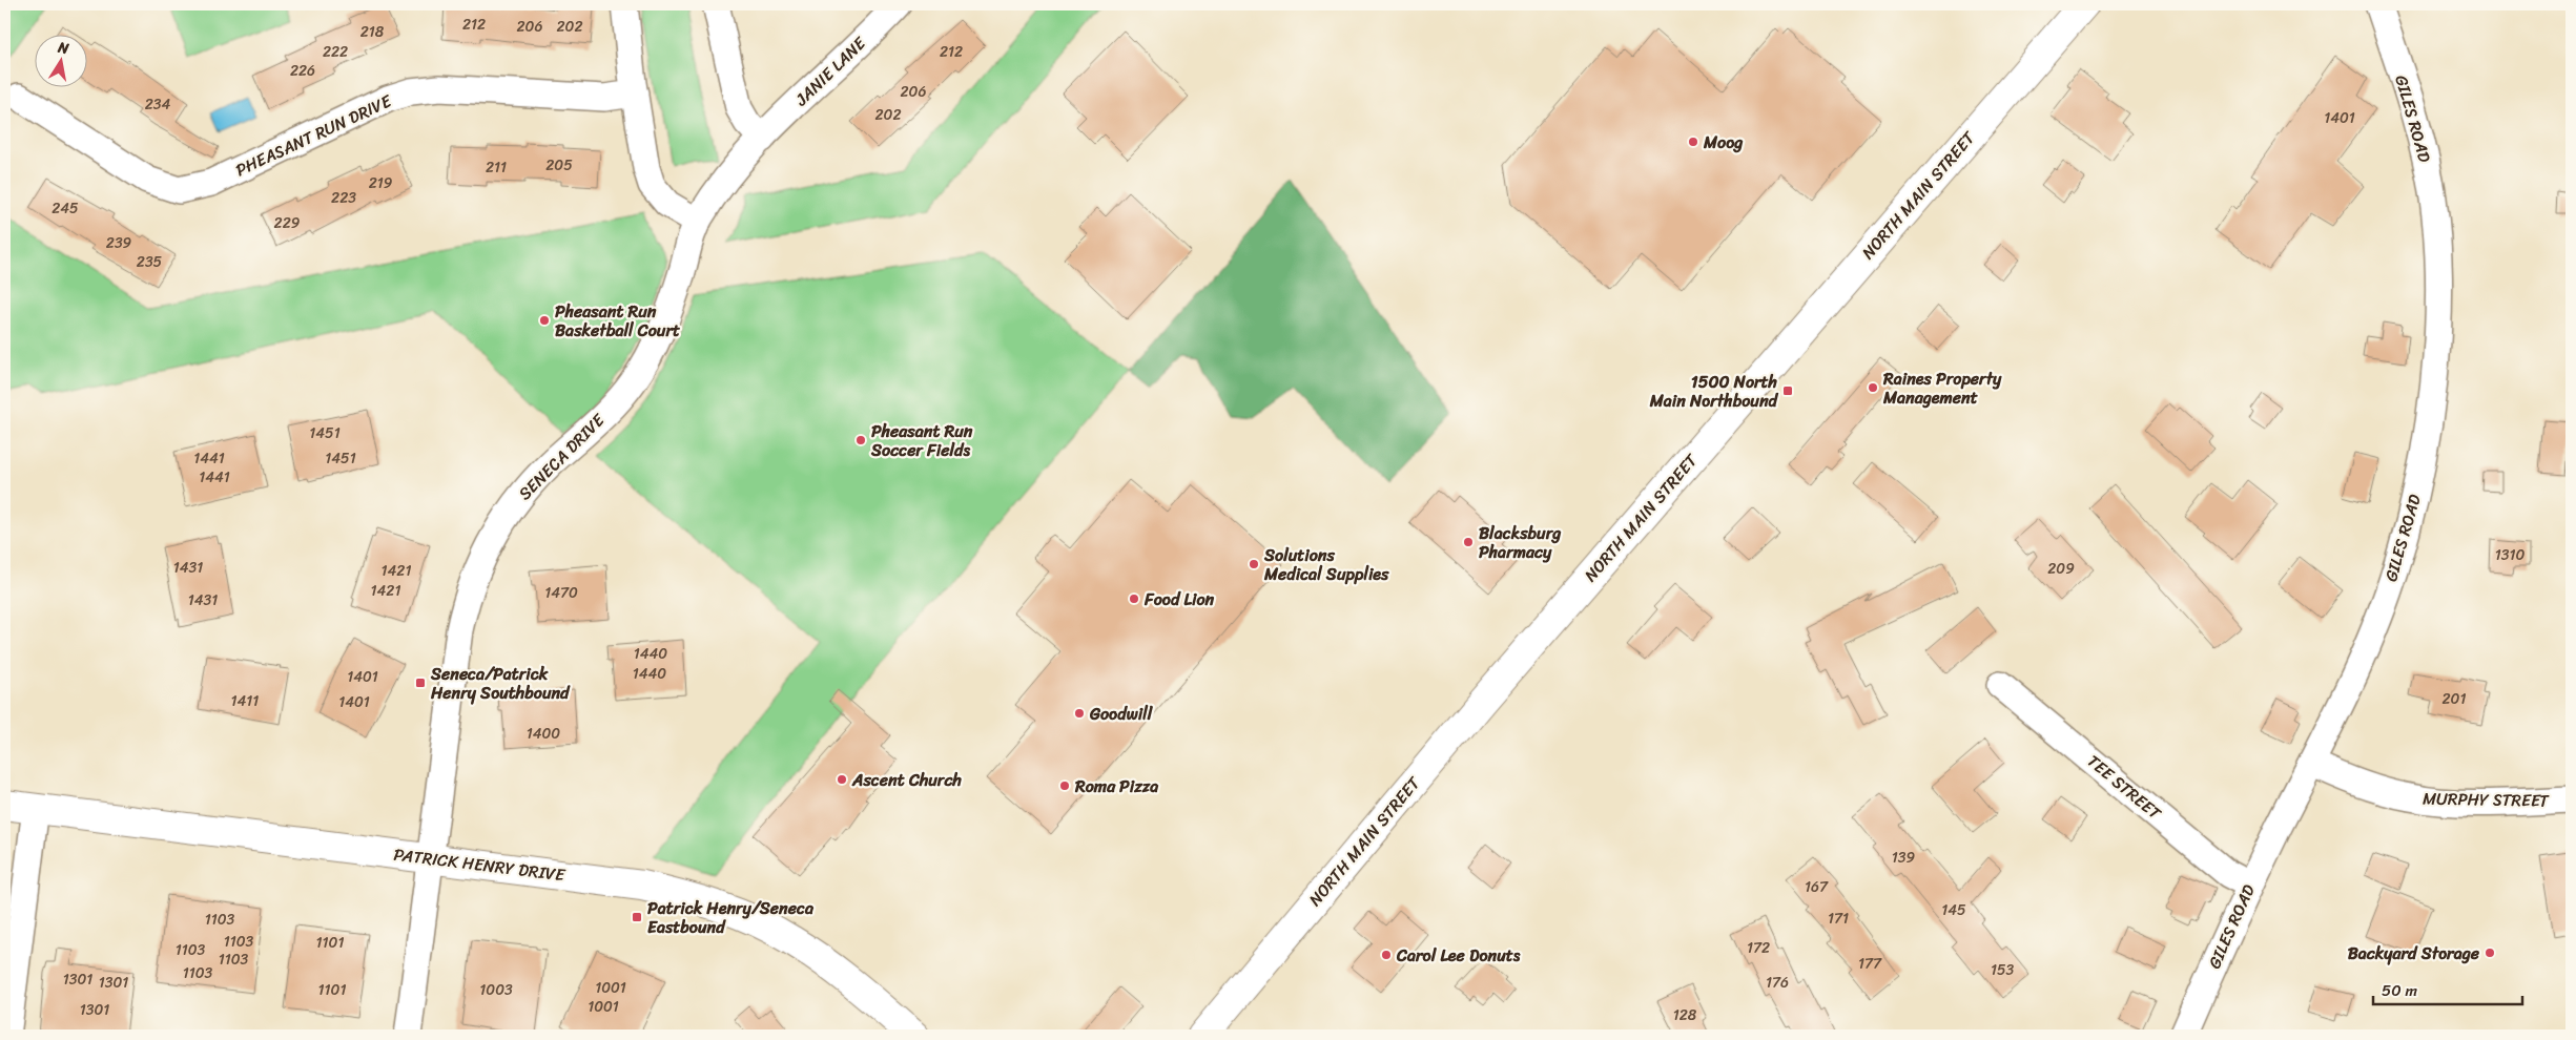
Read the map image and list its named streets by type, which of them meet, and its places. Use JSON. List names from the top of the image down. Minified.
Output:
{"streets":{"main road":["NORTH MAIN STREET","PATRICK HENRY DRIVE"],"street":["JANIE LANE","GILES ROAD","PHEASANT RUN DRIVE","SENECA DRIVE","TEE STREET","MURPHY STREET"]},"crossings":[["JANIE LANE","SENECA DRIVE"],["GILES ROAD","TEE STREET"],["GILES ROAD","MURPHY STREET"],["SENECA DRIVE","PATRICK HENRY DRIVE"]],"places":{"other":["Moog","Pheasant Run Basketball Court","Raines Property Management","Pheasant Run Soccer Fields","Blacksburg Pharmacy","Solutions Medical Supplies","Food Lion","Goodwill","Ascent Church","Roma Pizza","Backyard Storage","Carol Lee Donuts"],"transit":["1500 North Main Northbound","Seneca/Patrick Henry Southbound","Patrick Henry/Seneca Eastbound"]},"house_numbers":["212","206","202","218","222","212","226","206","234","202","1401","205","211","219","223","245","229","239","235","1451","1441","1451","1441","1310","1431","209","1421","1421","1470","1431","1440","1440","1401","201","1411","1401","1400","139","167","145","171","1103","1103","1101","172","1103","1103","177","153","1103","1301","1301","176","1001","1101","1003","1001","1301","128"],"scale_bar":"50 m","north":"top"}
